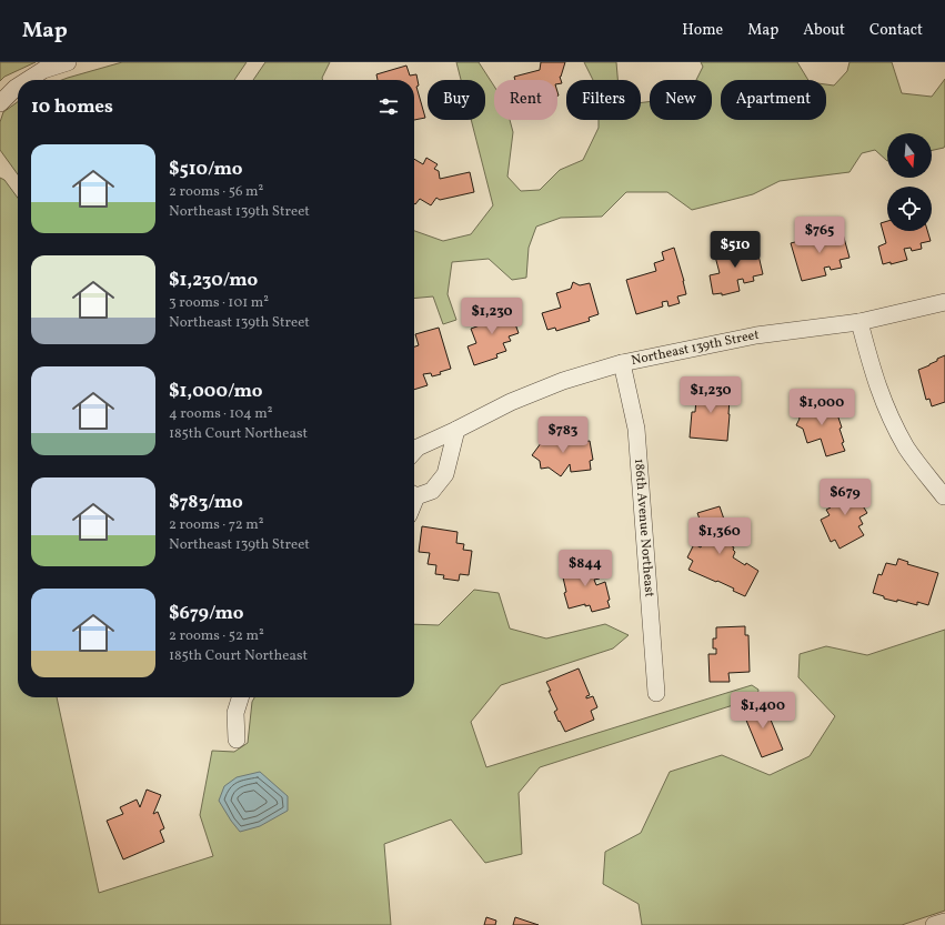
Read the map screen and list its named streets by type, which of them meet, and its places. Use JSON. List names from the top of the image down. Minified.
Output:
{"streets":{"street":["Northeast 139th Street","186th Avenue Northeast"]},"crossings":[["Northeast 139th Street","186th Avenue Northeast"]],"north":"bottom","page":{"header":"Map","nav":["Home","Map","About","Contact"],"chip":["Buy","Rent","Filters","New","Apartment"],"heading":"10 homes","list":[{"name":"$510/mo","note":"2 rooms · 56 m² · Northeast 139th Street"},{"name":"$1,230/mo","note":"3 rooms · 101 m² · Northeast 139th Street"},{"name":"$1,000/mo","note":"4 rooms · 104 m² · 185th Court Northeast"},{"name":"$783/mo","note":"2 rooms · 72 m² · Northeast 139th Street"},{"name":"$679/mo","note":"2 rooms · 52 m² · 185th Court Northeast"}],"price":["$765","$510","$1,230","$1,230","$1,000","$783","$679","$1,360","$844","$1,400"]}}
